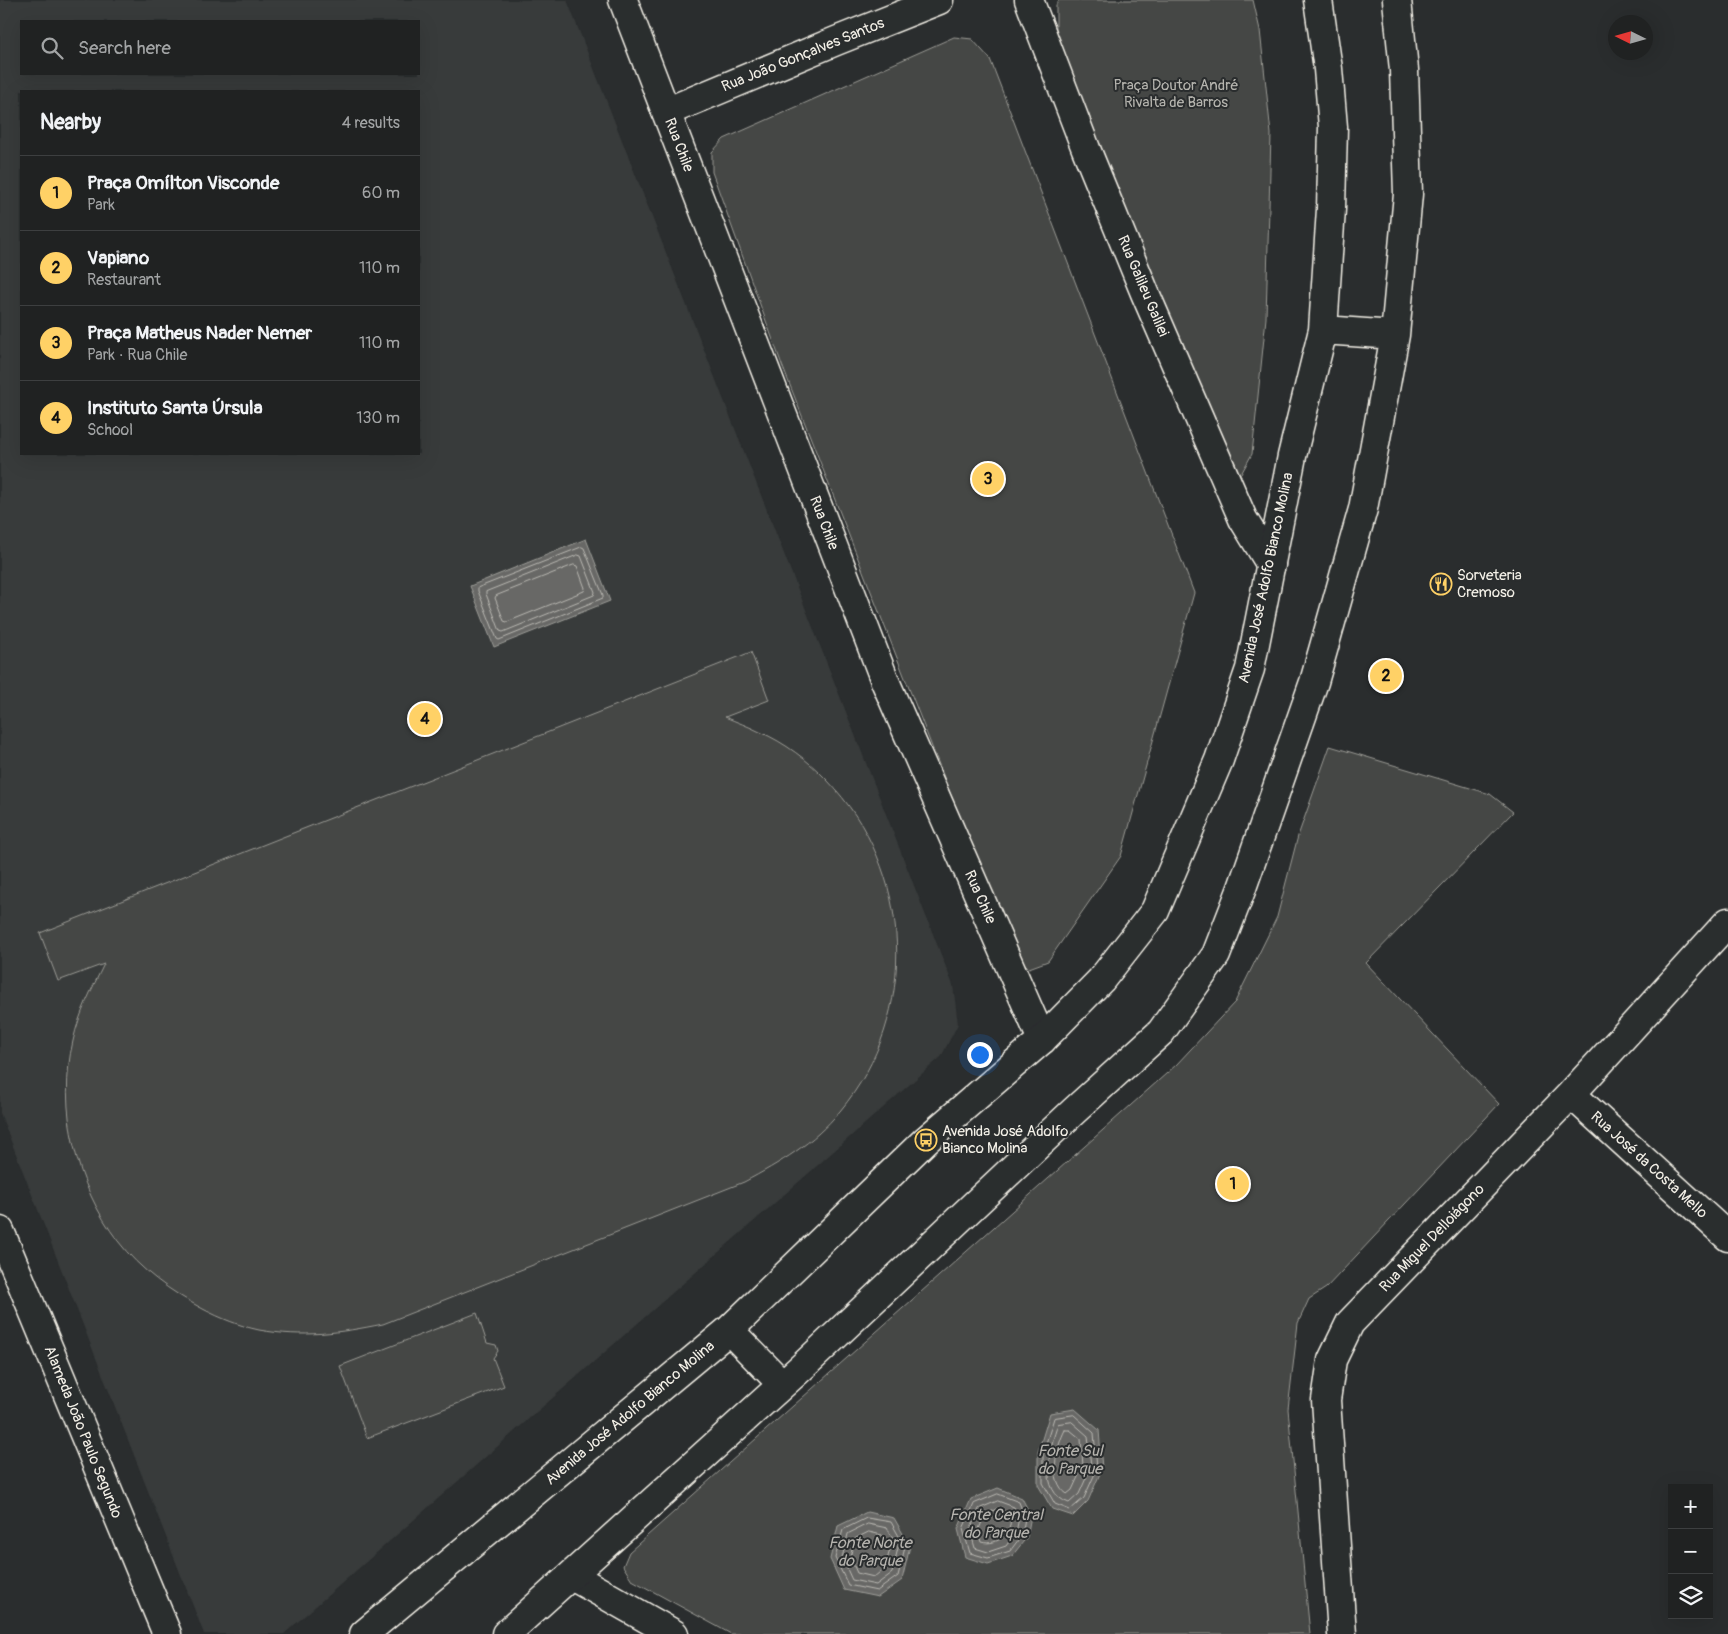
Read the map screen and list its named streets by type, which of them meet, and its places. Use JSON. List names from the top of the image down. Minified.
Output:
{"streets":{"main road":["Rua João Gonçalves Santos","Rua Chile","Rua Galileu Galilei","Avenida José Adolfo Bianco Molina","Rua José da Costa Mello","Rua Miguel Delloiágono","Alameda João Paulo Segundo"]},"crossings":[["Rua João Gonçalves Santos","Rua Chile"],["Rua Chile","Avenida José Adolfo Bianco Molina"],["Rua Galileu Galilei","Avenida José Adolfo Bianco Molina"],["Rua José da Costa Mello","Rua Miguel Delloiágono"]],"water":["Fonte Sul do Parque","Fonte Central do Parque","Fonte Norte do Parque"],"parks":["Praça Doutor André Rivalta de Barros"],"places":{"restaurant":["Sorveteria Cremoso"],"bus stop":["Avenida José Adolfo Bianco Molina"]},"north":"left","page":{"search":"Search here","heading":["Nearby","4 results"],"list":[{"mark":"1","name":"Praça Omílton Visconde","note":"Park","value":"60 m"},{"mark":"2","name":"Vapiano","note":"Restaurant","value":"110 m"},{"mark":"3","name":"Praça Matheus Nader Nemer","note":"Park · Rua Chile","value":"110 m"},{"mark":"4","name":"Instituto Santa Úrsula","note":"School","value":"130 m"}],"pins":["3","2","4","1"],"map_buttons":["+","−"]}}
